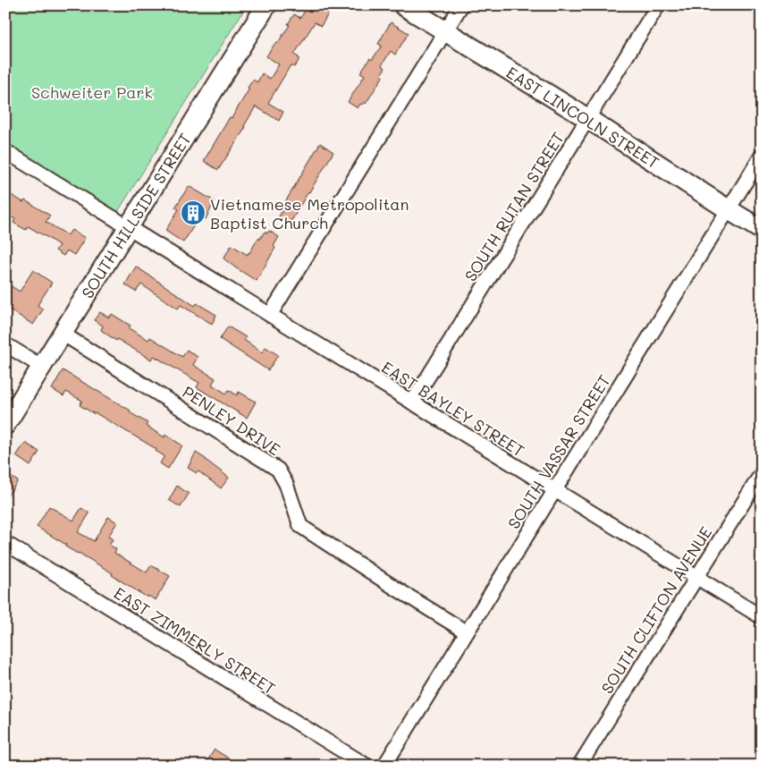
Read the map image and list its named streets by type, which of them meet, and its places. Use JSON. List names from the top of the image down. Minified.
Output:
{"streets":{"main road":["EAST LINCOLN STREET","SOUTH HILLSIDE STREET"],"street":["SOUTH RUTAN STREET","EAST BAYLEY STREET","PENLEY DRIVE","SOUTH VASSAR STREET","SOUTH CLIFTON AVENUE","EAST ZIMMERLY STREET"]},"crossings":[["EAST LINCOLN STREET","SOUTH RUTAN STREET"],["EAST LINCOLN STREET","SOUTH VASSAR STREET"],["SOUTH RUTAN STREET","EAST BAYLEY STREET"],["SOUTH HILLSIDE STREET","EAST BAYLEY STREET"],["SOUTH HILLSIDE STREET","PENLEY DRIVE"],["EAST BAYLEY STREET","SOUTH VASSAR STREET"],["EAST BAYLEY STREET","SOUTH CLIFTON AVENUE"],["PENLEY DRIVE","SOUTH VASSAR STREET"]],"parks":["Schweiter Park"],"places":{"building":["Vietnamese Metropolitan Baptist Church"]}}
